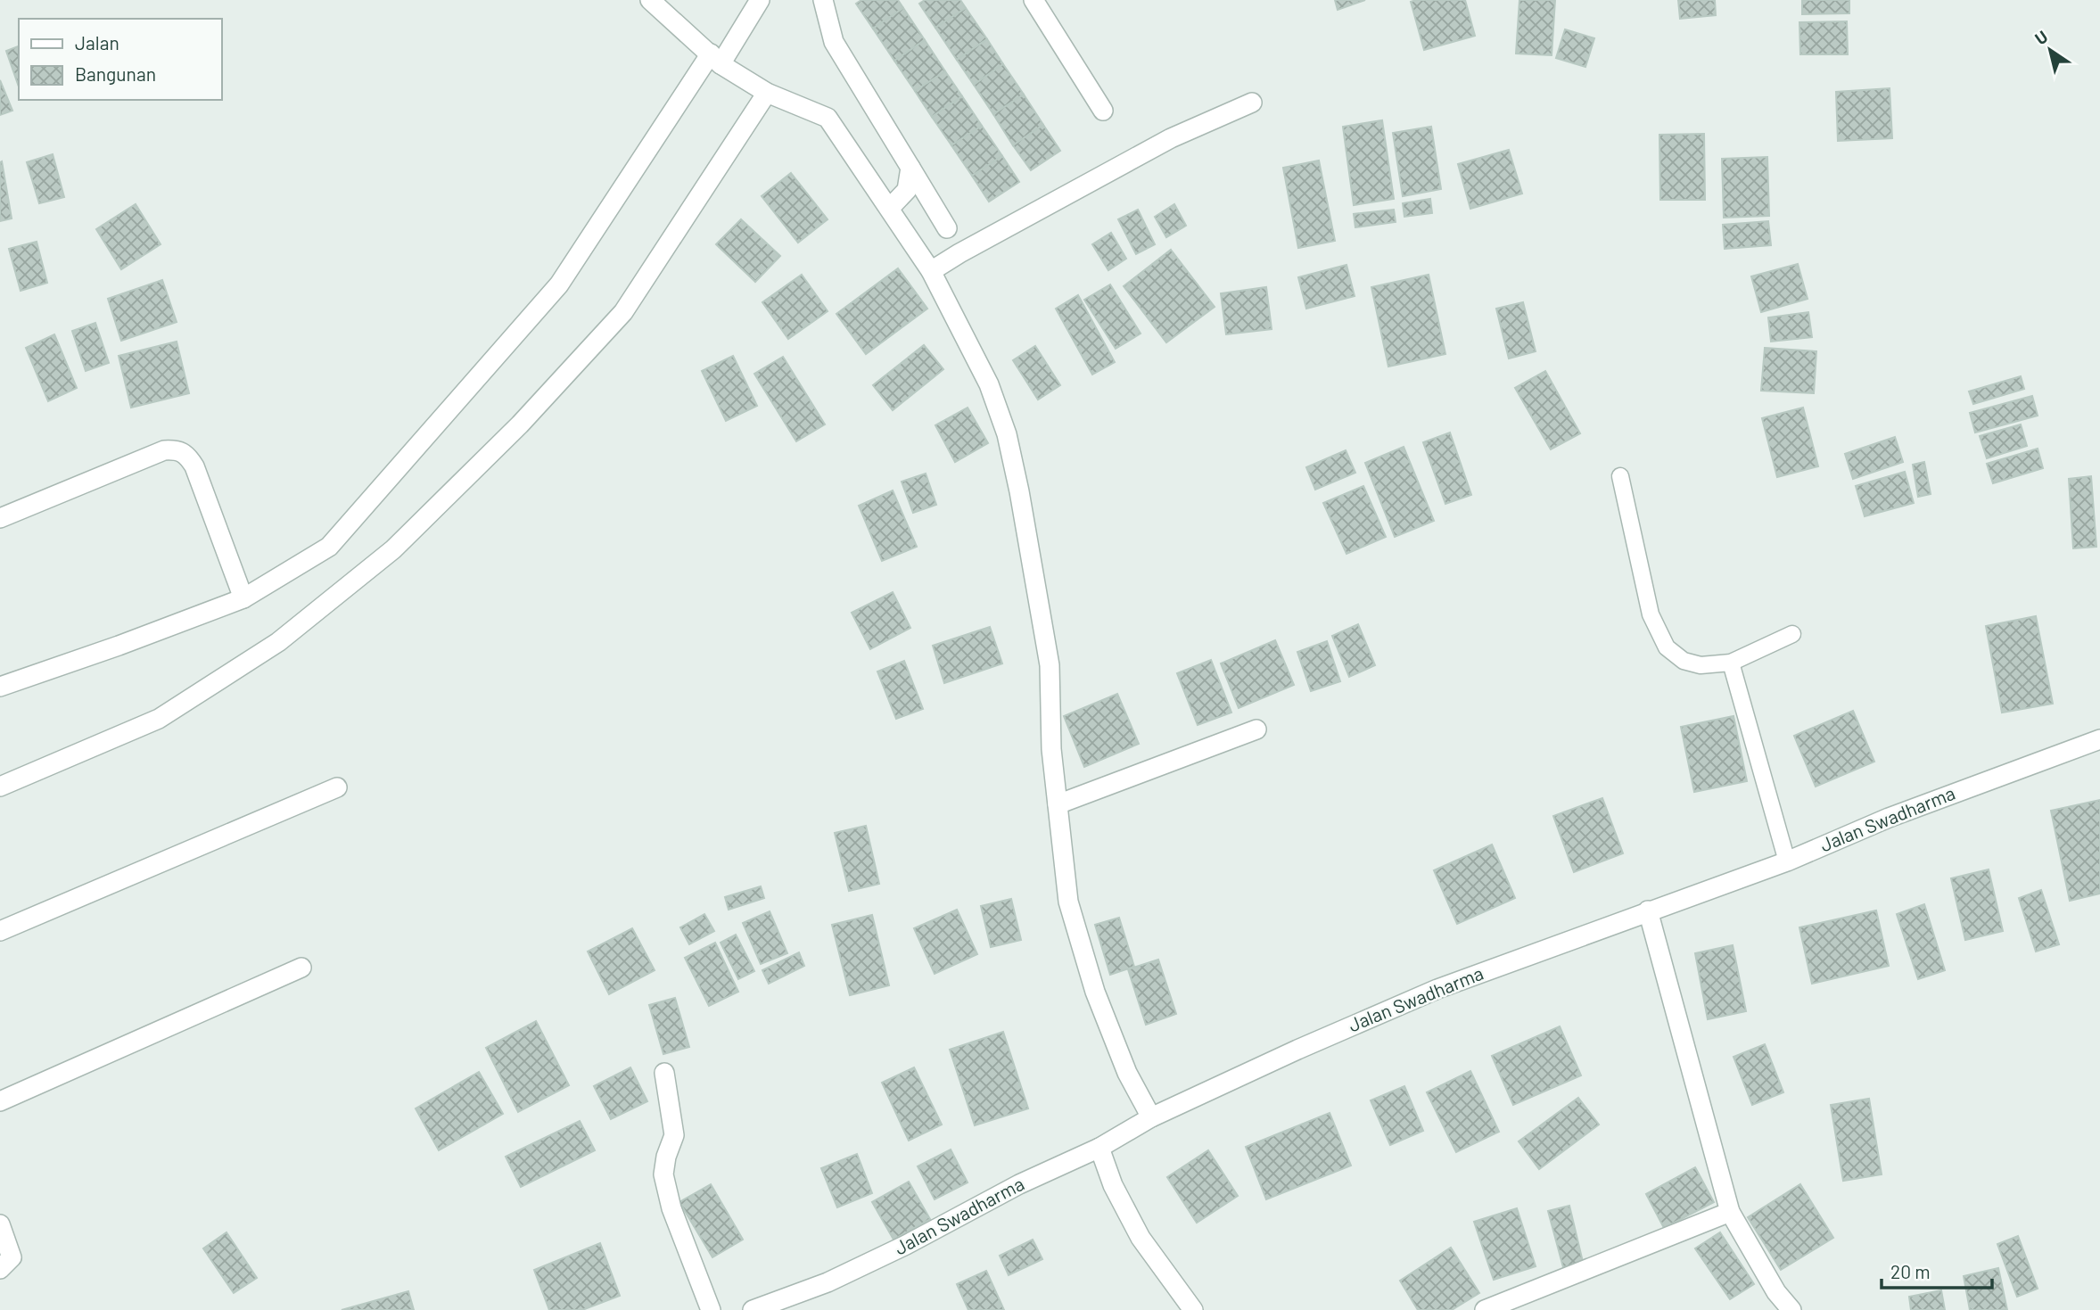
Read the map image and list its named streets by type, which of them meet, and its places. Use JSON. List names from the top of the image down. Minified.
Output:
{"streets":{"street":["Jalan Swadharma"]},"legend":["Jalan","Bangunan"],"scale_bar":"20 m","north":"top left"}
